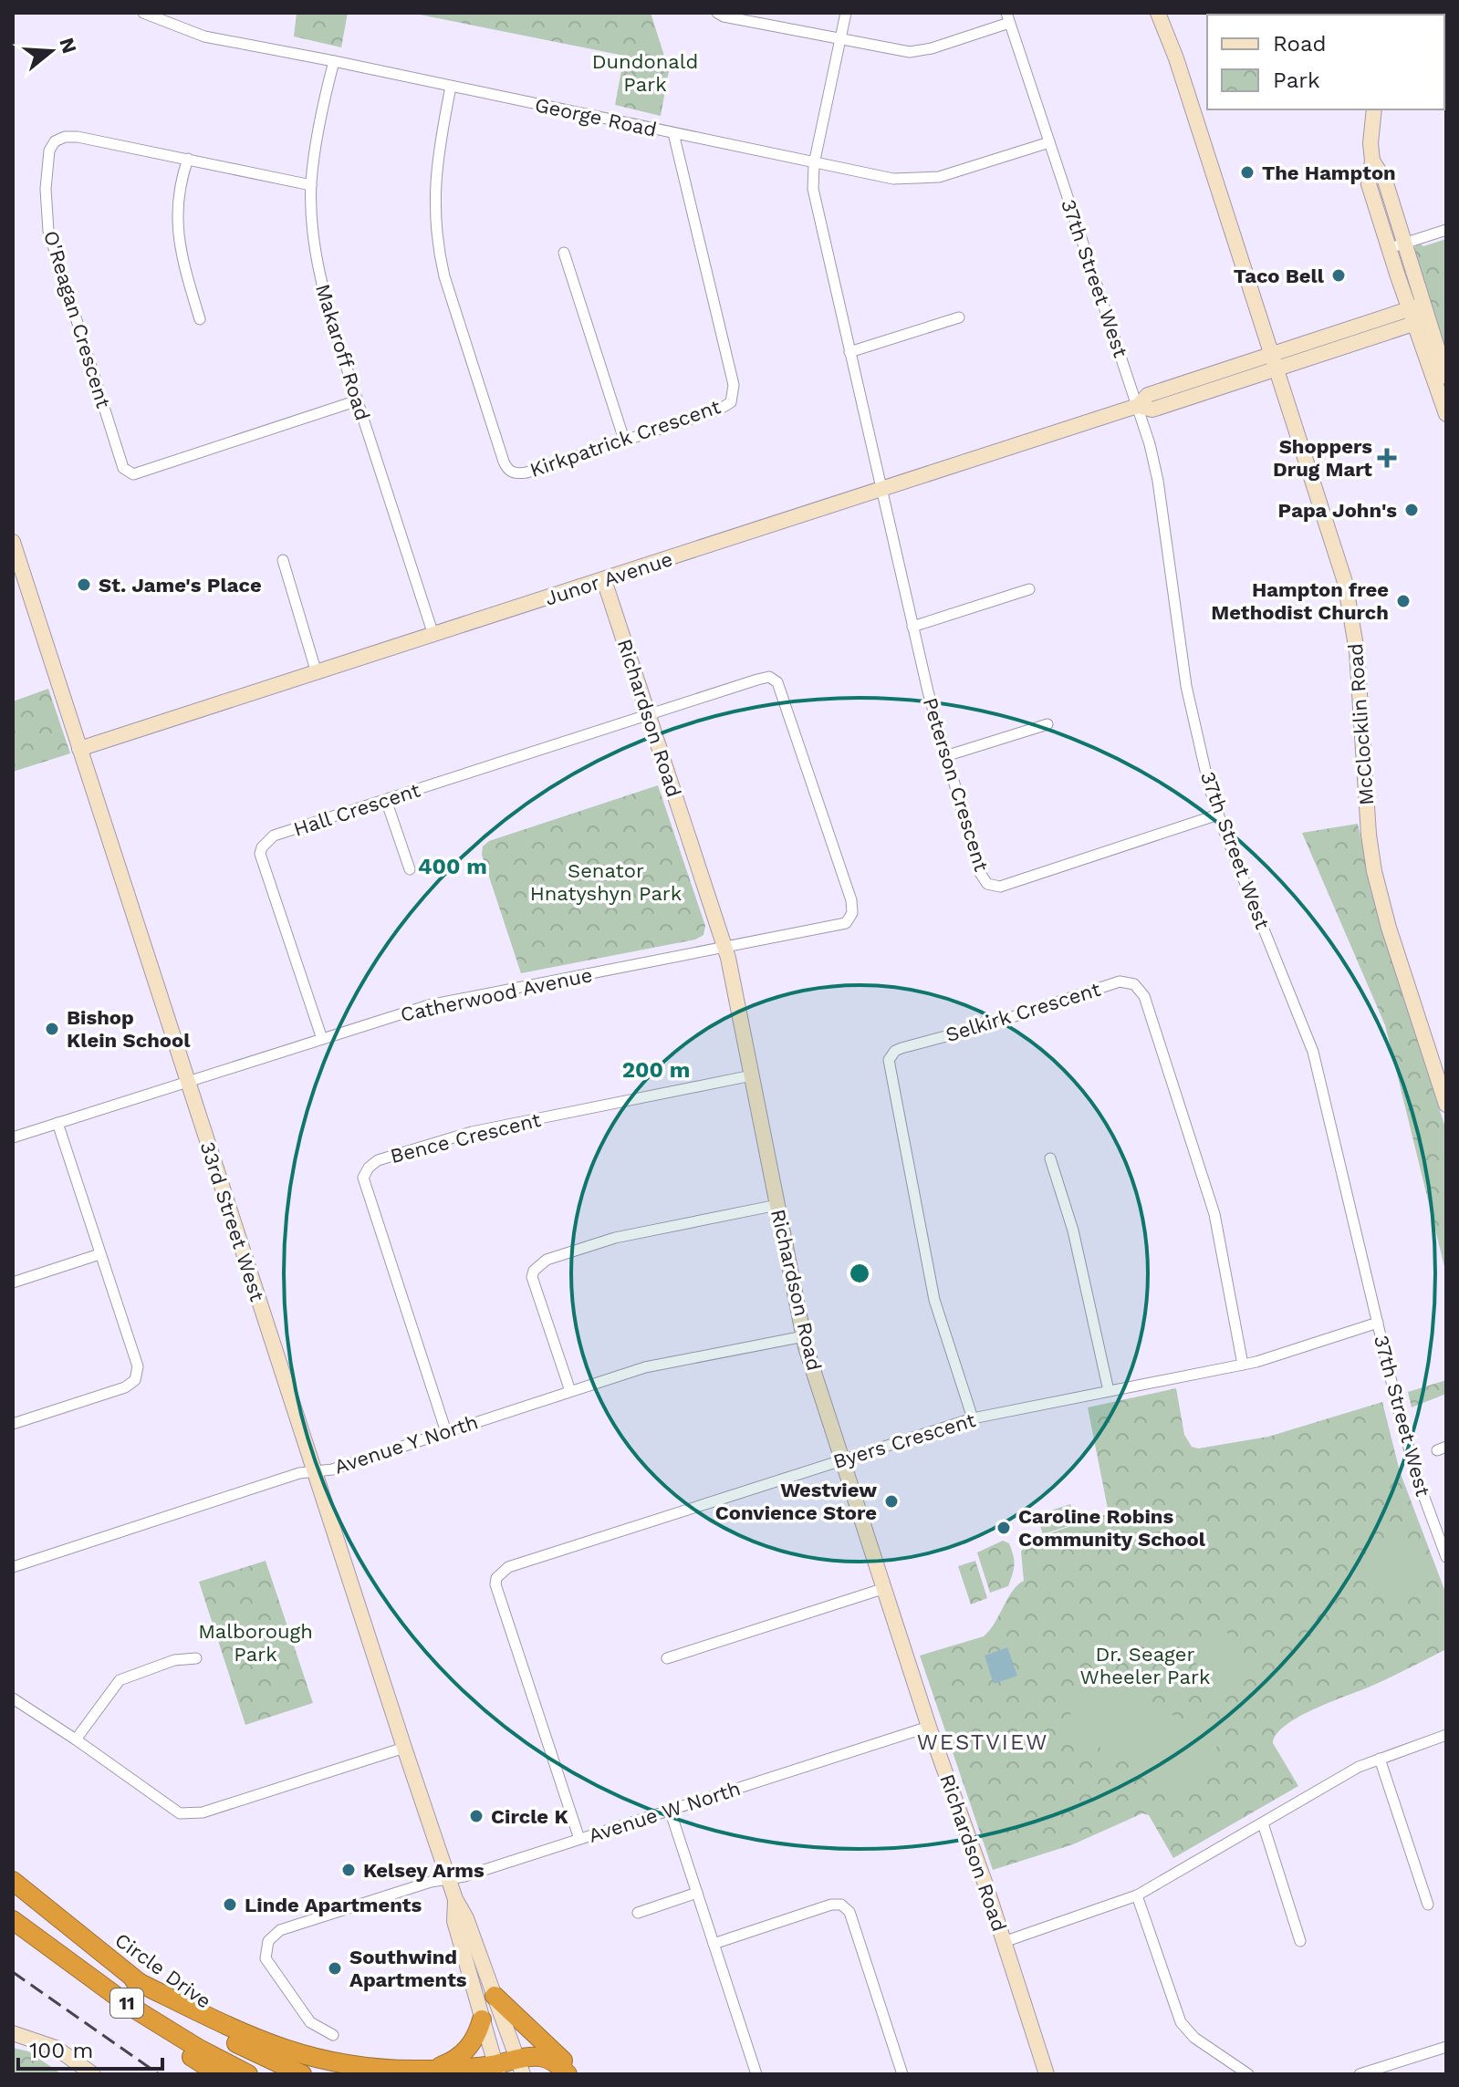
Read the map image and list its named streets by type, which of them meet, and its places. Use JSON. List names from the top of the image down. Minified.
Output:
{"streets":{"highway":["Circle Drive","11"],"street":["George Road","37th Street West","O'Reagan Crescent","Makaroff Road","Kirkpatrick Crescent","Junor Avenue","Richardson Road","McClocklin Road","Peterson Crescent","Hall Crescent","Catherwood Avenue","Selkirk Crescent","Bence Crescent","33rd Street West","Byers Crescent","Avenue Y North","Avenue W North"]},"crossings":[["George Road","37th Street West"],["George Road","Makaroff Road"],["George Road","Kirkpatrick Crescent"],["George Road","Peterson Crescent"],["37th Street West","Junor Avenue"],["37th Street West","Peterson Crescent"],["37th Street West","Byers Crescent"],["O'Reagan Crescent","Makaroff Road"],["Makaroff Road","Junor Avenue"],["Junor Avenue","Richardson Road"],["Junor Avenue","McClocklin Road"],["Junor Avenue","Peterson Crescent"],["Junor Avenue","33rd Street West"],["Richardson Road","Hall Crescent"],["Richardson Road","Catherwood Avenue"],["Richardson Road","Bence Crescent"],["Richardson Road","Byers Crescent"],["Richardson Road","Avenue Y North"],["Richardson Road","Avenue W North"],["Hall Crescent","Catherwood Avenue"],["Catherwood Avenue","33rd Street West"],["Selkirk Crescent","Byers Crescent"],["Bence Crescent","Avenue Y North"],["33rd Street West","Avenue Y North"],["33rd Street West","Avenue W North"],["Byers Crescent","Avenue W North"]],"districts":["WESTVIEW"],"parks":["Dundonald Park","Senator Hnatyshyn Park","Malborough Park","Dr. Seager Wheeler Park"],"places":{"other":["The Hampton","Taco Bell","Papa John's","St. Jame's Place","Hampton free Methodist Church","Bishop Klein School","Westview Convience Store","Caroline Robins Community School","Circle K","Kelsey Arms","Linde Apartments","Southwind Apartments"],"health":["Shoppers Drug Mart"]},"legend":["Road","Park"],"scale_bar":"100 m","north":"right","rings":["400 m","200 m"]}
